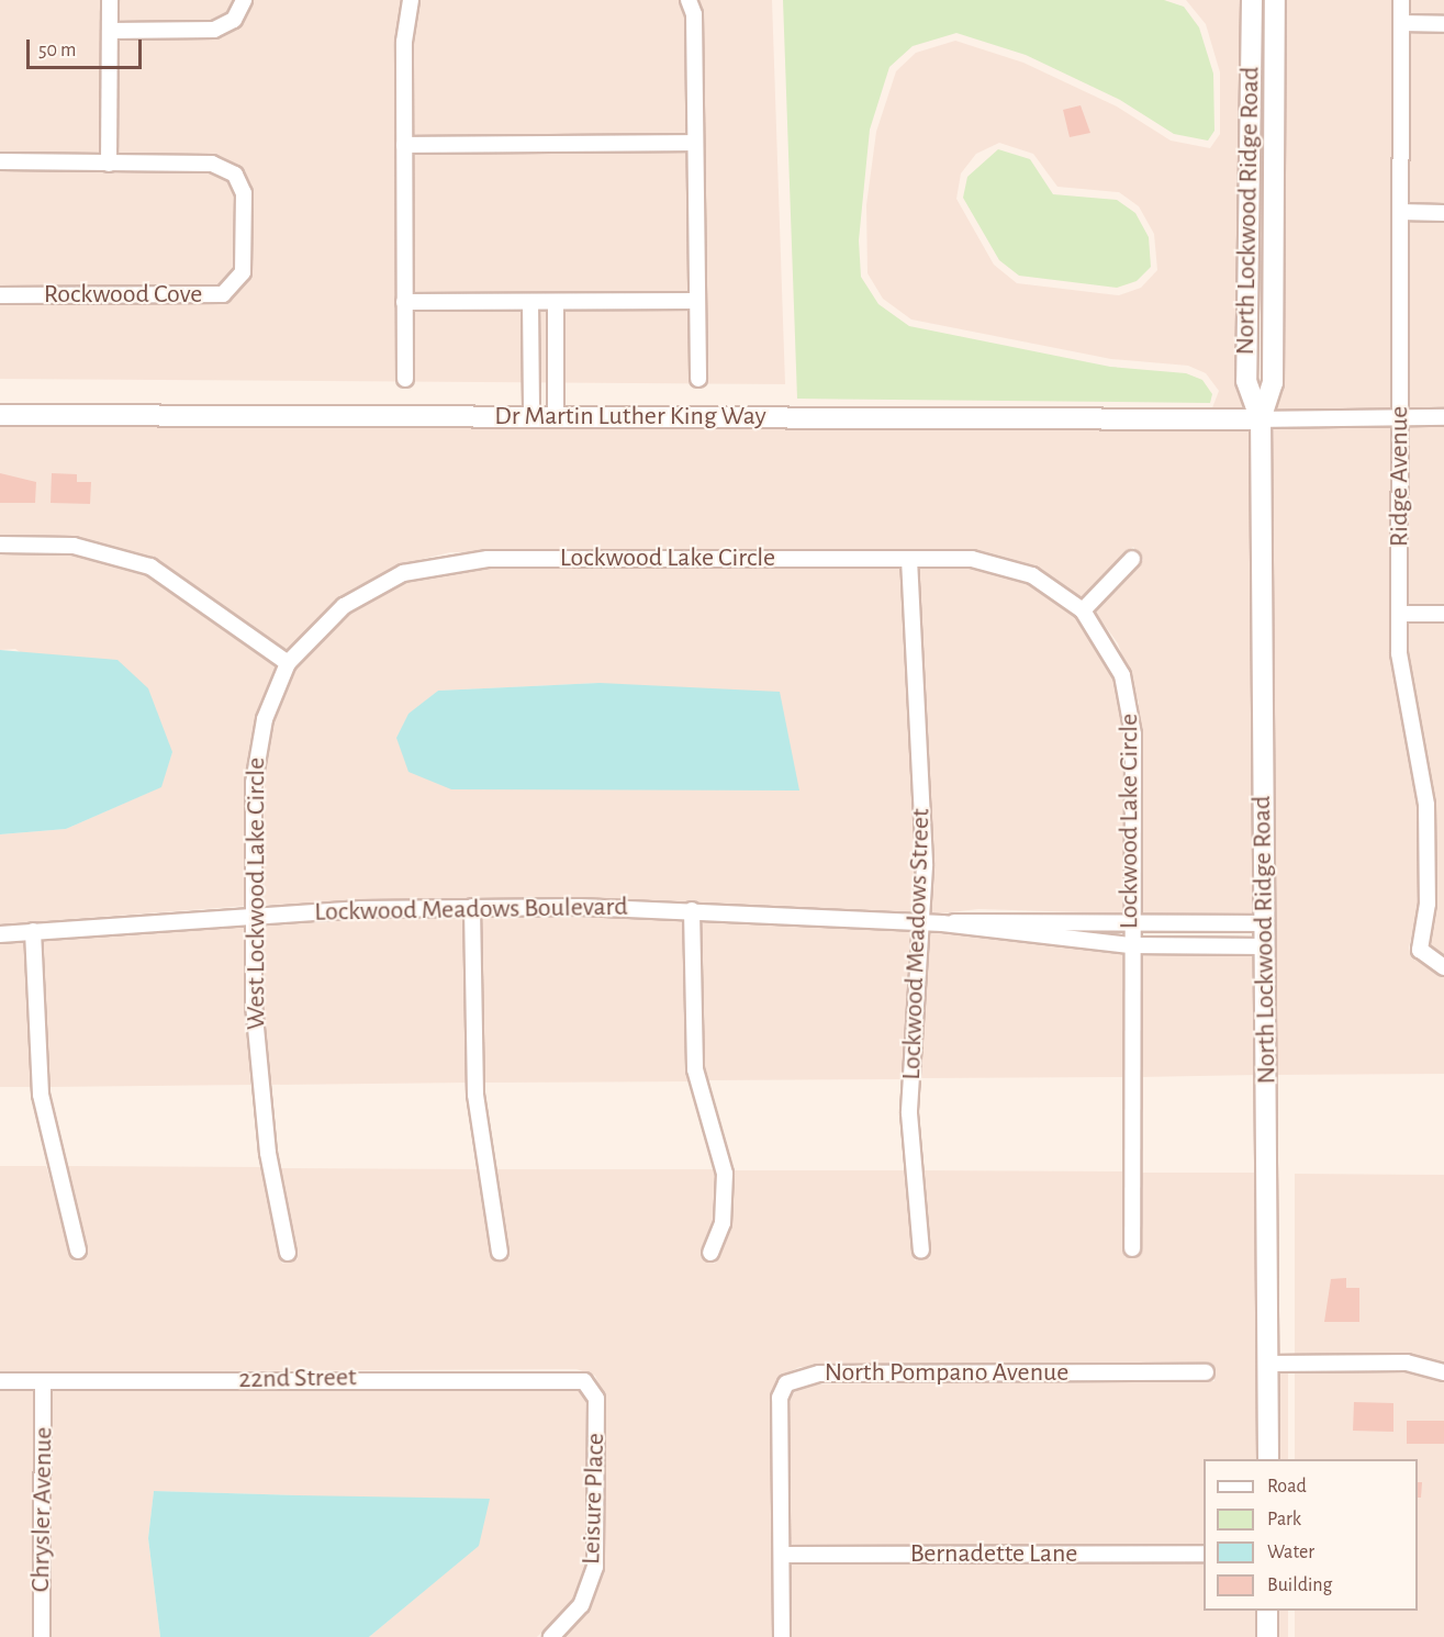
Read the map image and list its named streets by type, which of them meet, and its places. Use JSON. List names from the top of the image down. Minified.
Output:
{"streets":{"main road":["North Lockwood Ridge Road","Dr Martin Luther King Way"],"street":["Rockwood Cove","Ridge Avenue","Lockwood Lake Circle","West Lockwood Lake Circle","Lockwood Meadows Boulevard","Lockwood Meadows Street","North Pompano Avenue","22nd Street","Leisure Place","Chrysler Avenue","Bernadette Lane"]},"crossings":[["North Lockwood Ridge Road","Dr Martin Luther King Way"],["North Lockwood Ridge Road","Lockwood Meadows Boulevard"],["Lockwood Lake Circle","West Lockwood Lake Circle"],["Lockwood Lake Circle","Lockwood Meadows Boulevard"],["Lockwood Lake Circle","Lockwood Meadows Street"],["West Lockwood Lake Circle","Lockwood Meadows Boulevard"],["Lockwood Meadows Boulevard","Lockwood Meadows Street"],["North Pompano Avenue","Bernadette Lane"],["22nd Street","Leisure Place"],["22nd Street","Chrysler Avenue"]],"legend":["Road","Park","Water","Building"],"scale_bar":"50 m"}
